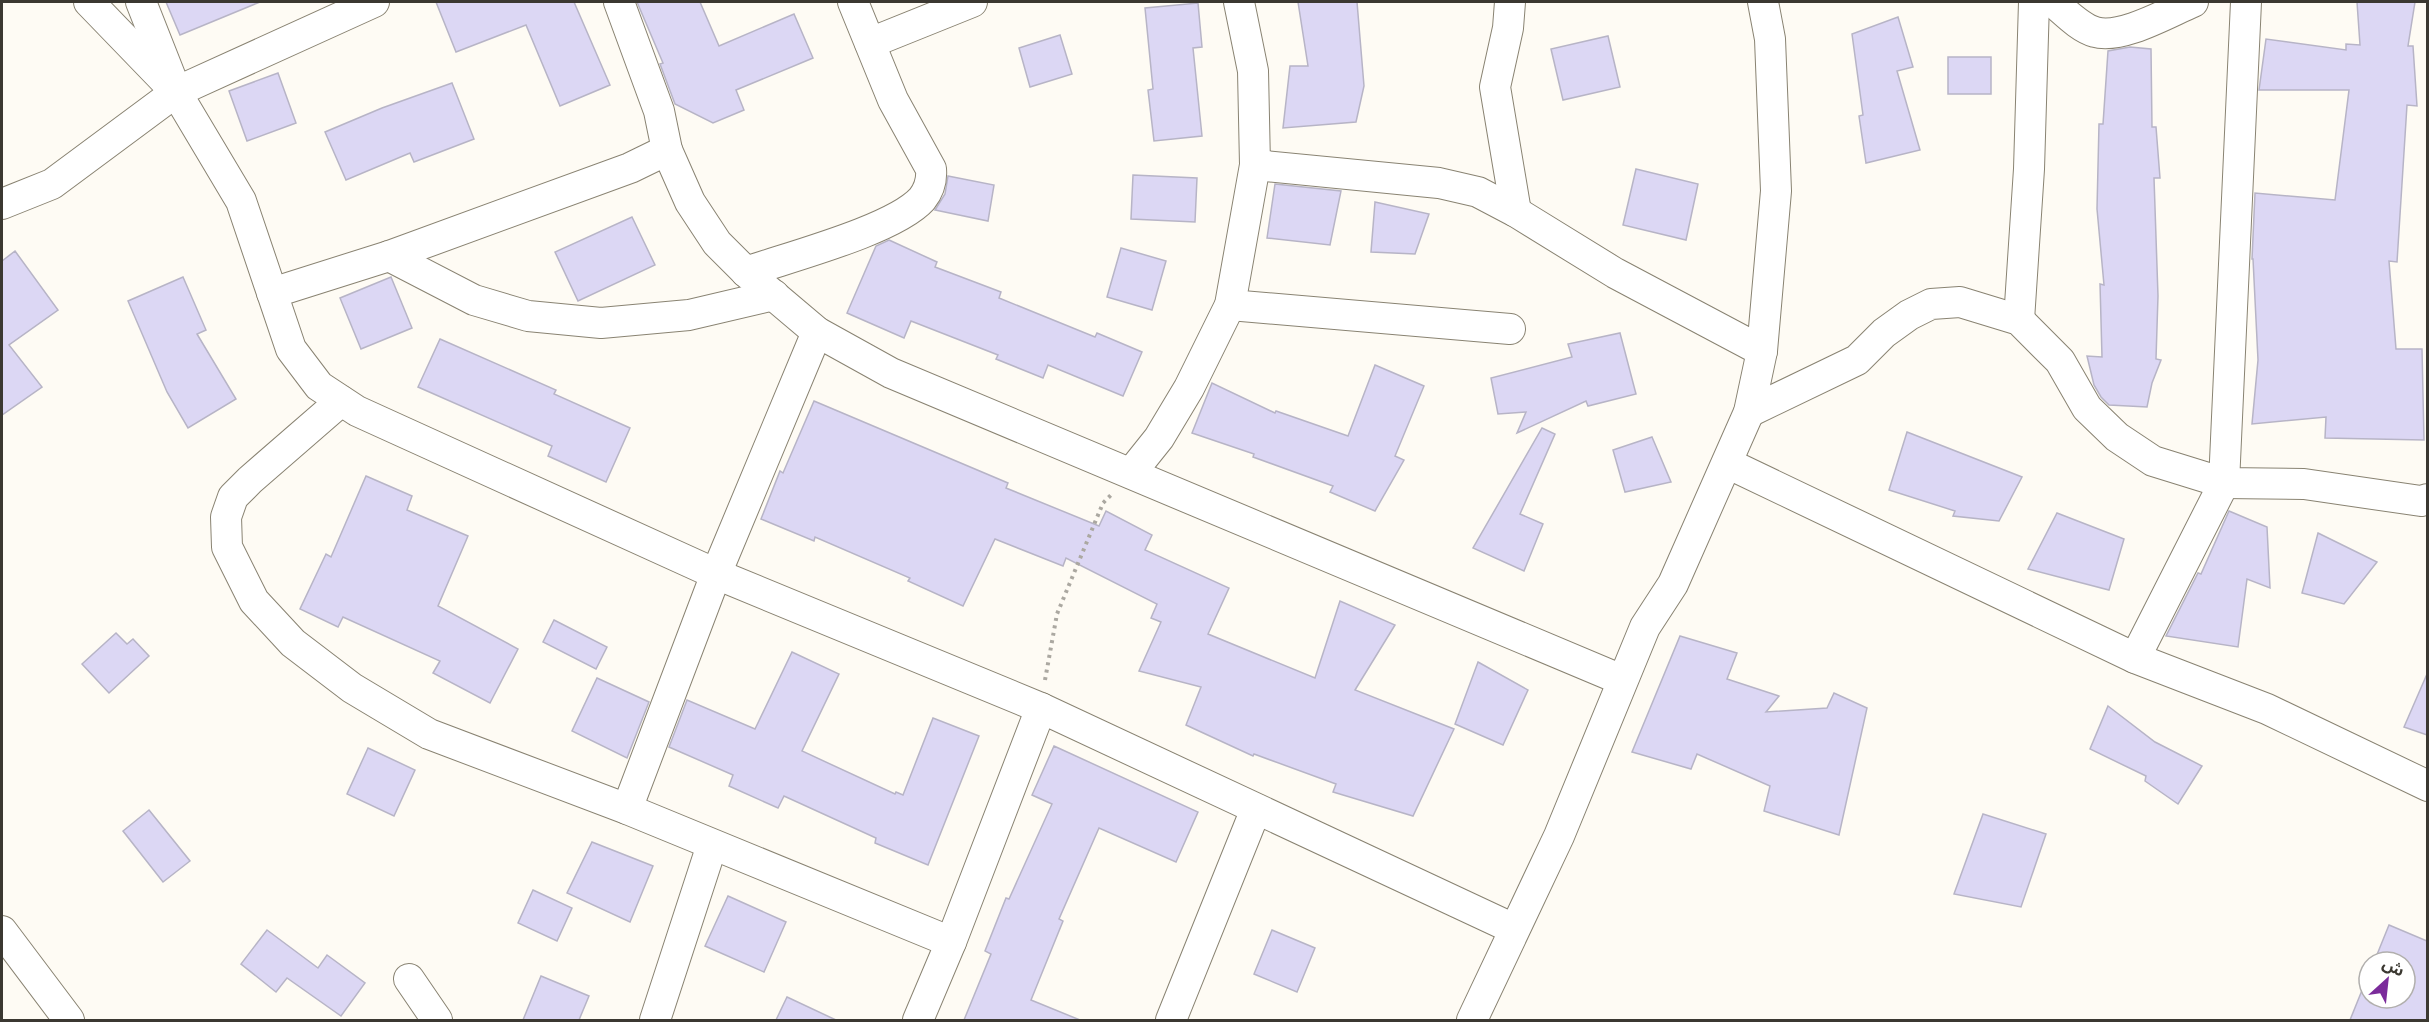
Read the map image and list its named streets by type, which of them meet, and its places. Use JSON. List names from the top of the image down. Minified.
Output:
{"north":"top right"}
